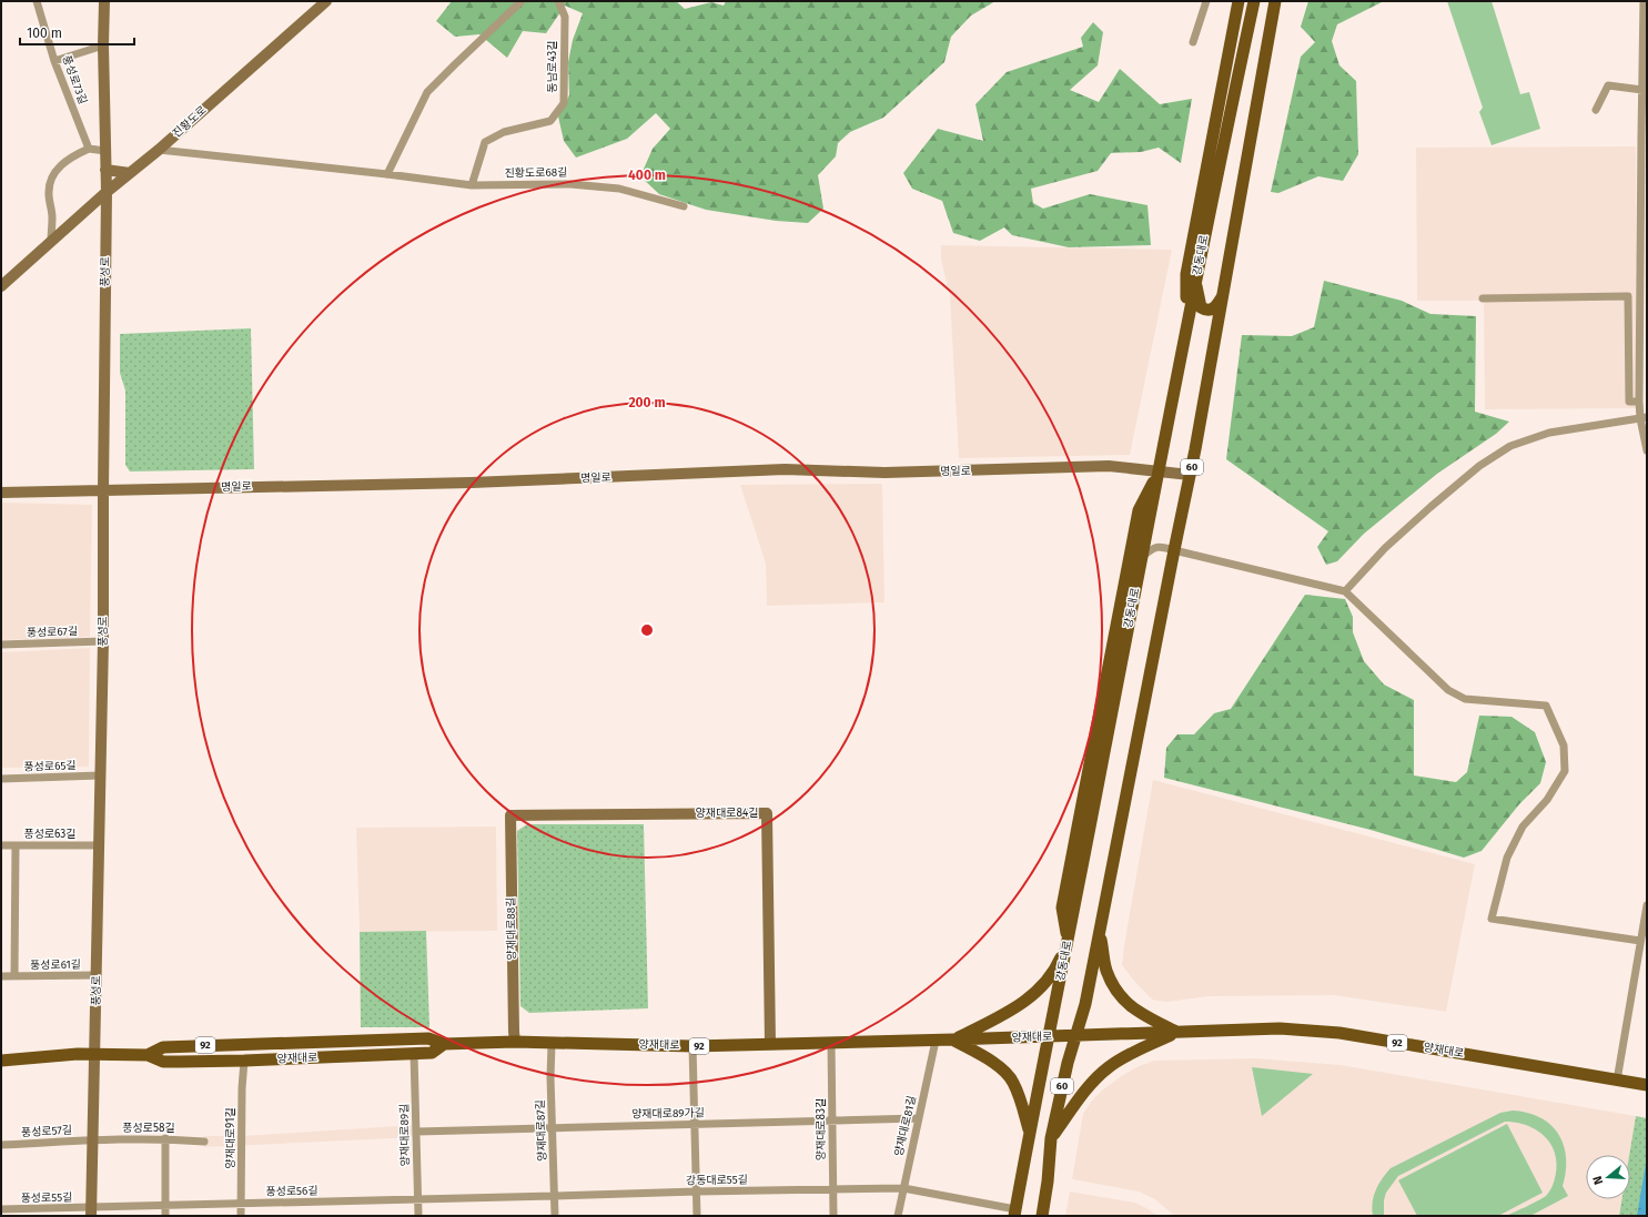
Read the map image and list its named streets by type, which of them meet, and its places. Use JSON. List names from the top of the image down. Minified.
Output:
{"streets":{"main road":["진황도로","강동대로","풍성로","60","명일로","양재대로84길","양재대로88길","양재대로","92"],"street":["동남로43길","풍성로73길","진황도로68길","풍성로67길","풍성로65길","풍성로63길","풍성로61길","양재대로89가길","양재대로81길","풍성로58길","양재대로83길","양재대로87길","풍성로57길","양재대로89길","양재대로91길","강동대로55길","풍성로56길","풍성로55길"]},"crossings":[["동남로43길","진황도로68길"],["진황도로","진황도로68길"],["진황도로","풍성로"],["강동대로","명일로"],["강동대로","양재대로"],["강동대로","강동대로55길"],["풍성로","명일로"],["풍성로","풍성로67길"],["풍성로","풍성로65길"],["풍성로","풍성로63길"],["풍성로","풍성로61길"],["풍성로","양재대로"],["풍성로","풍성로58길"],["풍성로","풍성로57길"],["풍성로","풍성로56길"],["풍성로","풍성로55길"],["60","명일로"],["60","양재대로"],["양재대로84길","양재대로88길"],["양재대로84길","양재대로"],["풍성로63길","풍성로61길"],["양재대로88길","양재대로"],["양재대로","92"],["양재대로","양재대로81길"],["양재대로","양재대로83길"],["양재대로","양재대로87길"],["양재대로","양재대로89길"],["양재대로","양재대로91길"],["양재대로89가길","양재대로81길"],["양재대로89가길","양재대로83길"],["양재대로89가길","양재대로87길"],["양재대로89가길","양재대로89길"],["양재대로81길","강동대로55길"],["풍성로58길","풍성로57길"],["양재대로83길","강동대로55길"],["양재대로87길","강동대로55길"],["양재대로89길","강동대로55길"],["양재대로89길","풍성로56길"],["양재대로91길","풍성로56길"],["강동대로55길","풍성로56길"],["풍성로56길","풍성로55길"]],"scale_bar":"100 m","north":"left","rings":["400 m","200 m"]}
